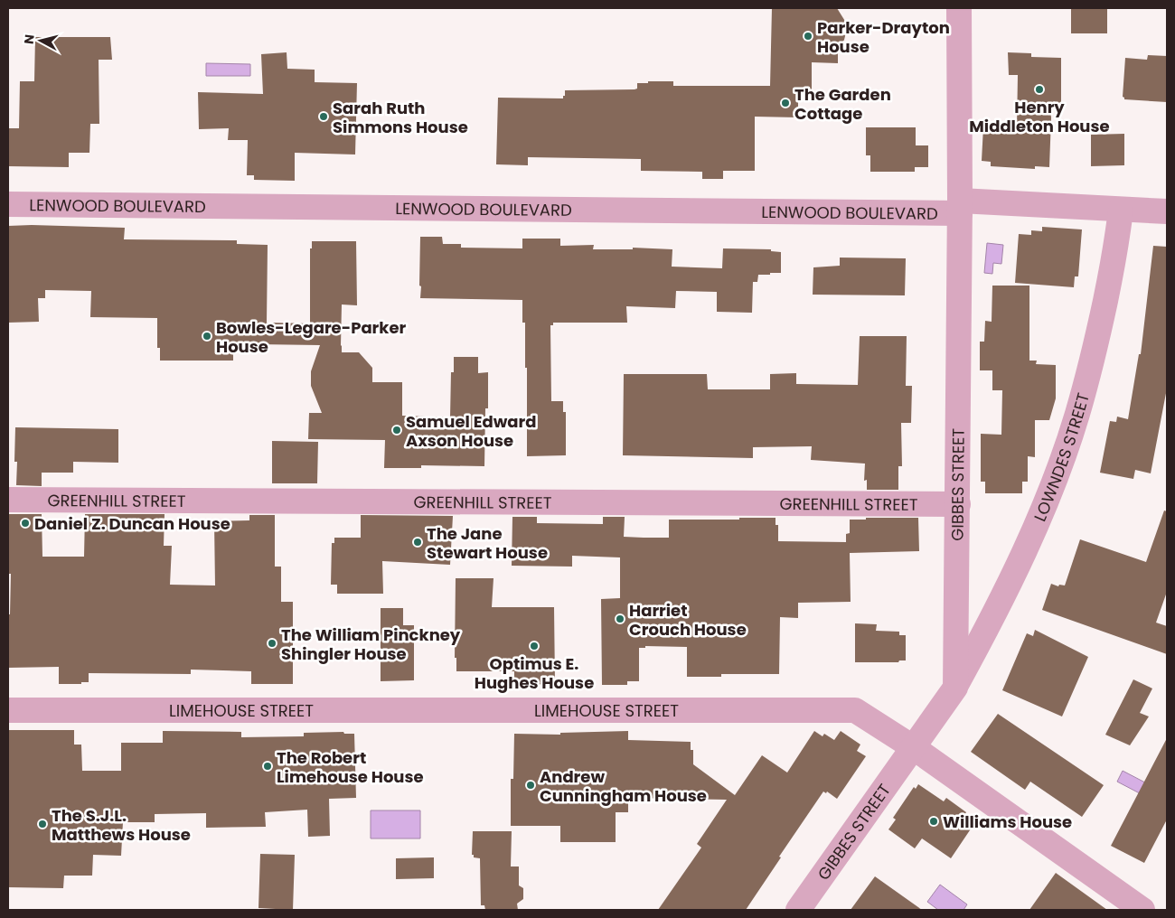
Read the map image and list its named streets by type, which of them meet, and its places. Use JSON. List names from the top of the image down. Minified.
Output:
{"streets":{"street":["LENWOOD BOULEVARD","LOWNDES STREET","GIBBES STREET","GREENHILL STREET","LIMEHOUSE STREET"]},"crossings":[["LENWOOD BOULEVARD","LOWNDES STREET"],["LENWOOD BOULEVARD","GIBBES STREET"],["LOWNDES STREET","GIBBES STREET"],["GIBBES STREET","GREENHILL STREET"],["GIBBES STREET","LIMEHOUSE STREET"]],"places":["Parker-Drayton House","Henry Middleton House","The Garden Cottage","Sarah Ruth Simmons House","Bowles-Legare-Parker House","Samuel Edward Axson House","Daniel Z. Duncan House","The Jane Stewart House","Harriet Crouch House","The William Pinckney Shingler House","Optimus E. Hughes House","The Robert Limehouse House","Andrew Cunningham House","Williams House","The S.J.L. Matthews House"],"north":"left"}
